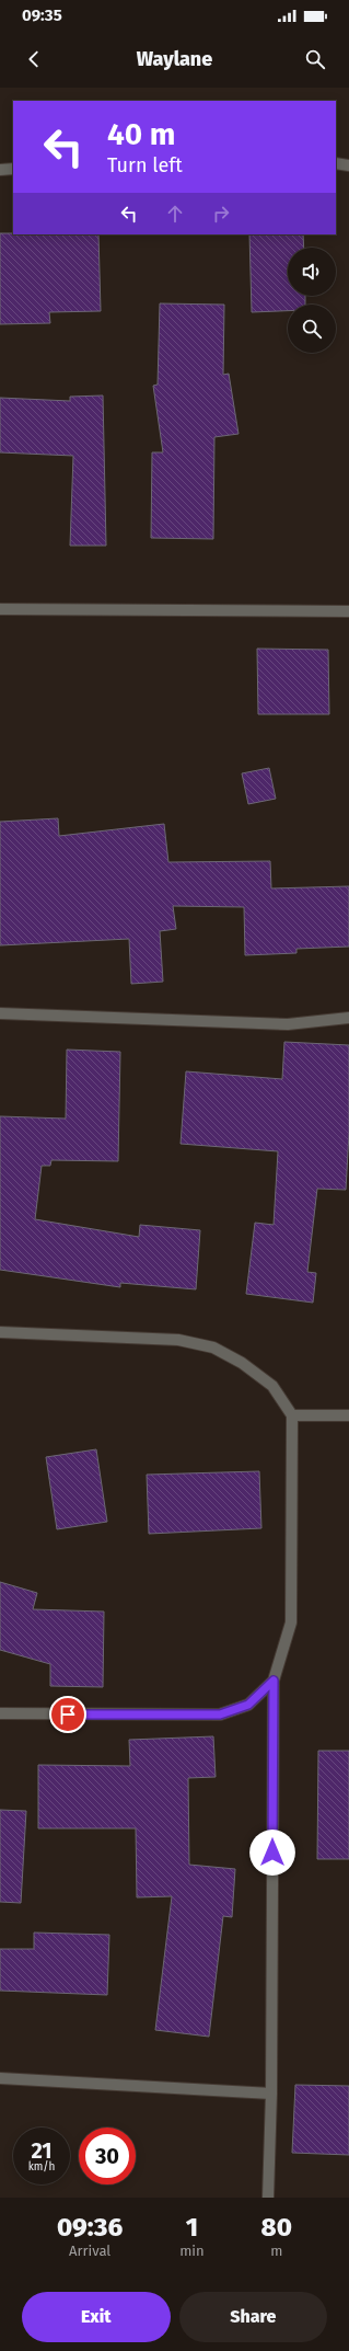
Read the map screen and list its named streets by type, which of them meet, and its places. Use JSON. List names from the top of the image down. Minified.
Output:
{"page":{"status":"09:35","header":"Waylane","turn":["40 m","Turn left"],"speed":"21 km/h","limit":"30","eta":["09:36","Arrival","1","min","80","m"],"buttons":["Exit","Share"]}}
